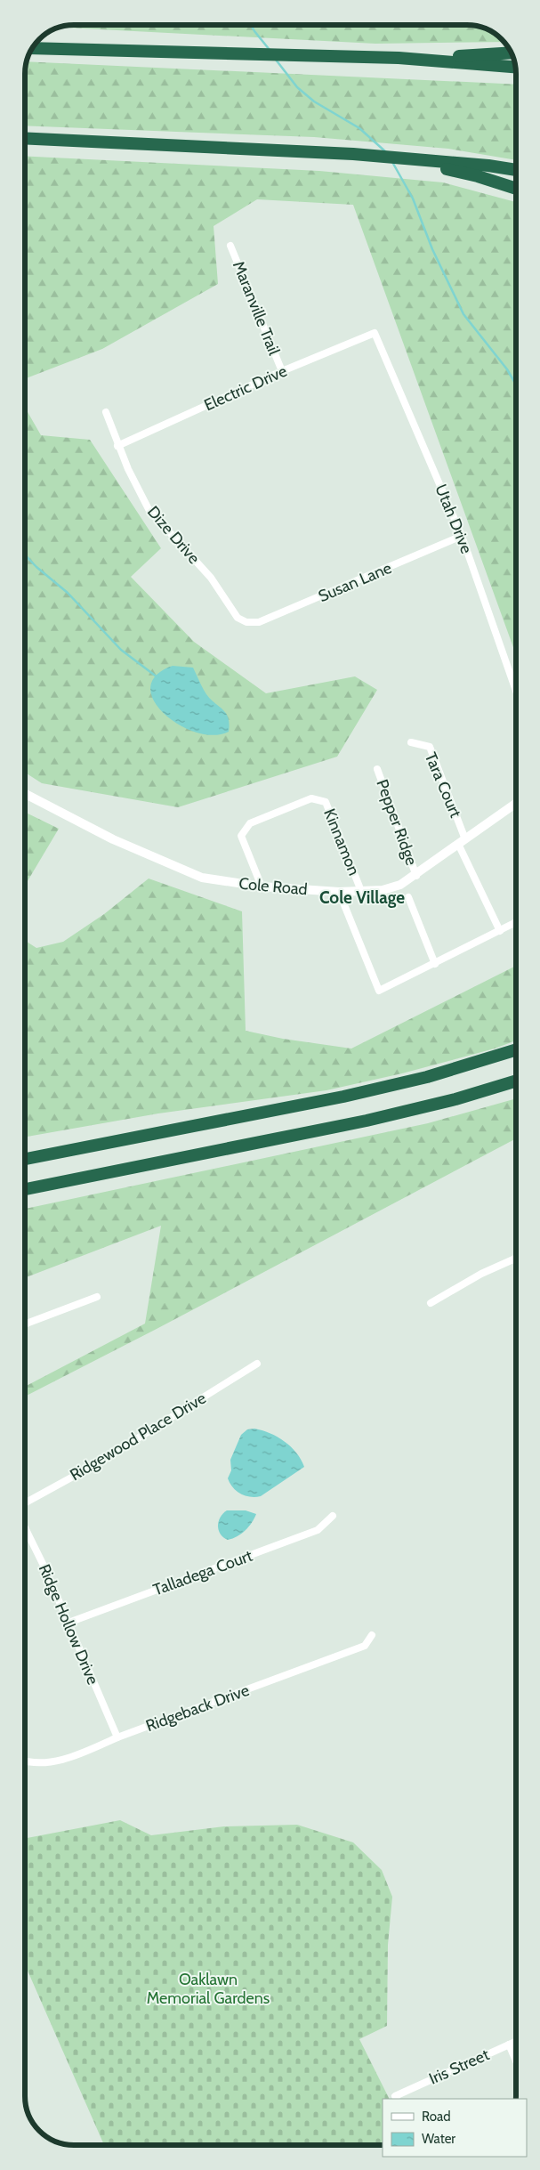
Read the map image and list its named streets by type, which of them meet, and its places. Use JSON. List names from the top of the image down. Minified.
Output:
{"streets":{"street":["Maranville Trail","Electric Drive","Utah Drive","Dize Drive","Susan Lane","Tara Court","Pepper Ridge","Kinnamon","Cole Road","Ridgewood Place Drive","Talladega Court","Ridge Hollow Drive","Ridgeback Drive","Iris Street"]},"crossings":[["Maranville Trail","Electric Drive"],["Electric Drive","Utah Drive"],["Electric Drive","Dize Drive"],["Utah Drive","Susan Lane"],["Dize Drive","Susan Lane"],["Tara Court","Cole Road"],["Pepper Ridge","Cole Road"],["Kinnamon","Cole Road"],["Talladega Court","Ridge Hollow Drive"],["Ridge Hollow Drive","Ridgeback Drive"]],"districts":["Cole Village"],"parks":["Oaklawn Memorial Gardens"],"legend":["Road","Water"]}
